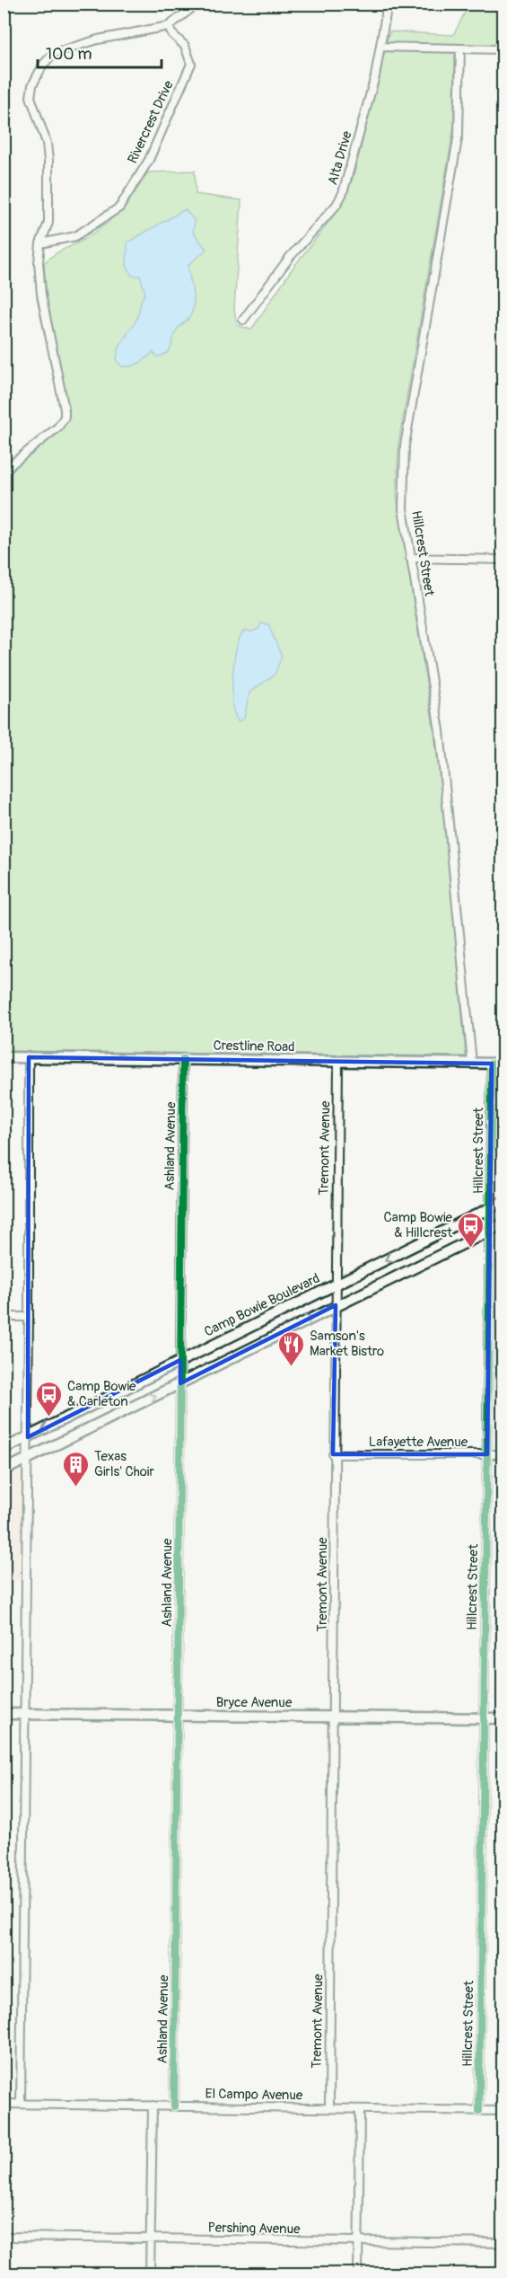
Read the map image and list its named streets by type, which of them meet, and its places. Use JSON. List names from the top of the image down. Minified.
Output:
{"streets":{"main road":["Crestline Road","Camp Bowie Boulevard","Bryce Avenue"],"street":["Rivercrest Drive","Alta Drive","Hillcrest Street","Ashland Avenue","Tremont Avenue","Lafayette Avenue","El Campo Avenue","Pershing Avenue"]},"crossings":[["Hillcrest Street","Crestline Road"],["Hillcrest Street","Camp Bowie Boulevard"],["Hillcrest Street","Lafayette Avenue"],["Hillcrest Street","Bryce Avenue"],["Hillcrest Street","El Campo Avenue"],["Crestline Road","Ashland Avenue"],["Crestline Road","Tremont Avenue"],["Ashland Avenue","Camp Bowie Boulevard"],["Ashland Avenue","Bryce Avenue"],["Ashland Avenue","El Campo Avenue"],["Tremont Avenue","Camp Bowie Boulevard"],["Tremont Avenue","Lafayette Avenue"],["Tremont Avenue","Bryce Avenue"],["Tremont Avenue","El Campo Avenue"]],"places":{"bus stop":["Camp Bowie & Hillcrest","Camp Bowie & Carleton"],"restaurant":["Samson's Market Bistro"],"building":["Texas Girls' Choir"]},"scale_bar":"100 m"}
